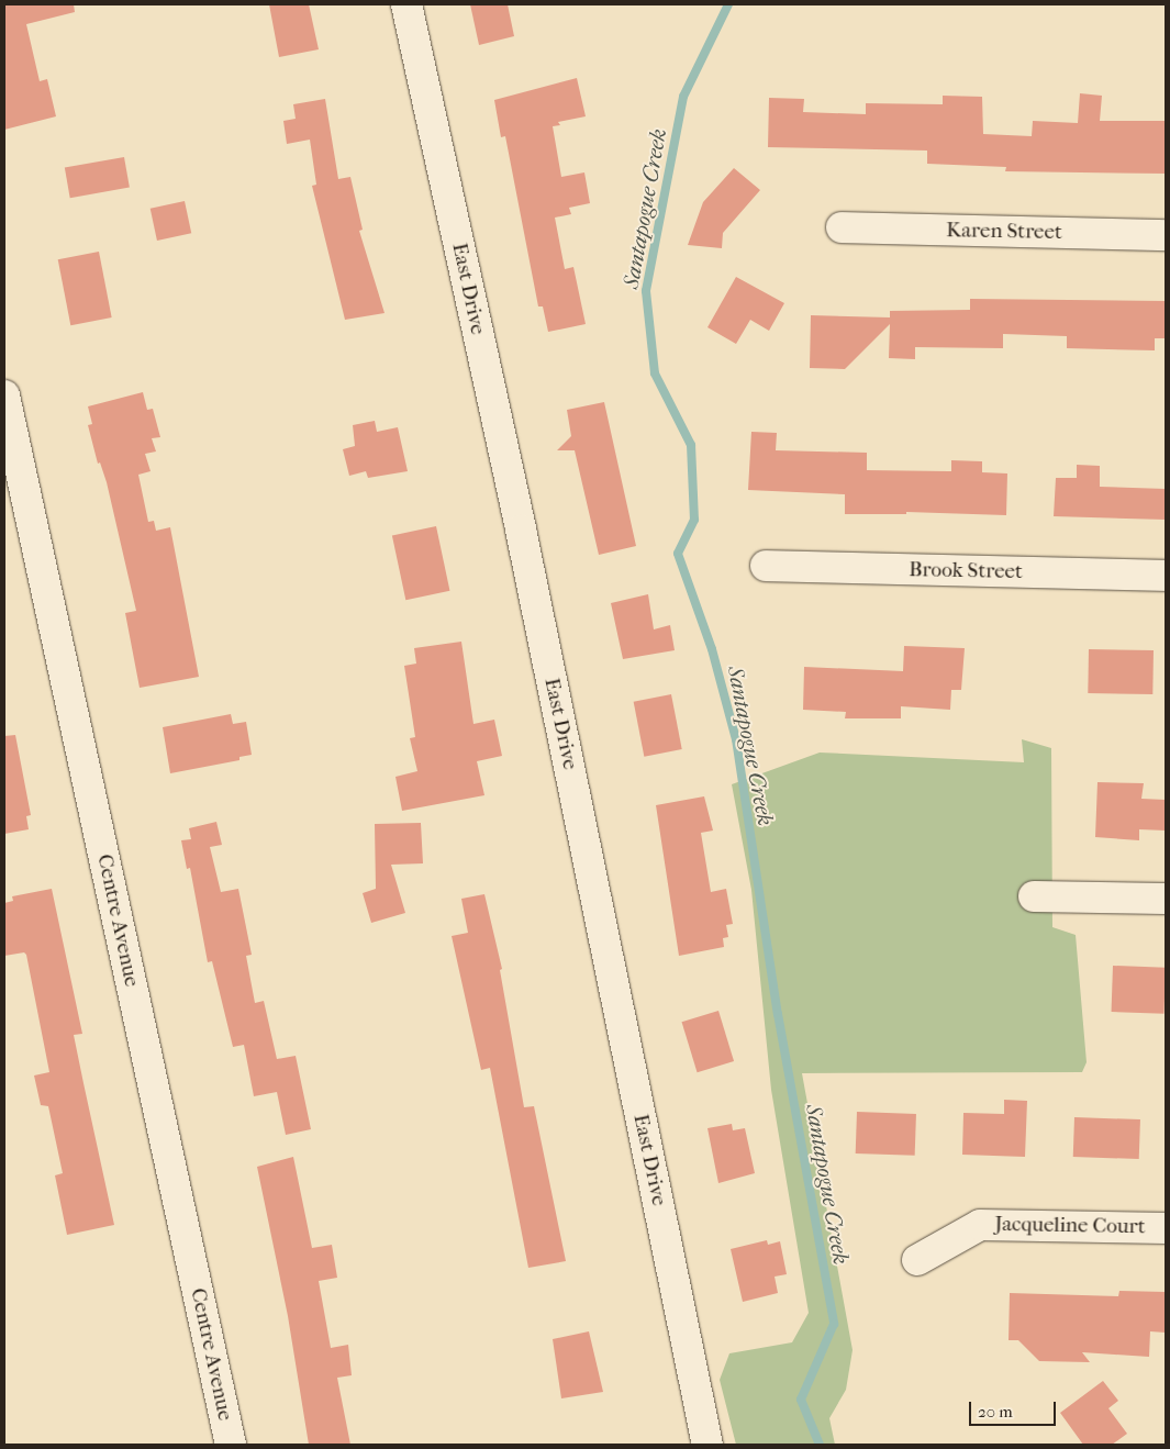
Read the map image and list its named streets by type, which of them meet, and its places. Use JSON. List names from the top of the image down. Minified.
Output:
{"streets":{"street":["Karen Street","East Drive","Brook Street","Centre Avenue","Jacqueline Court"]},"water":["Santapogue Creek"],"scale_bar":"20 m"}
